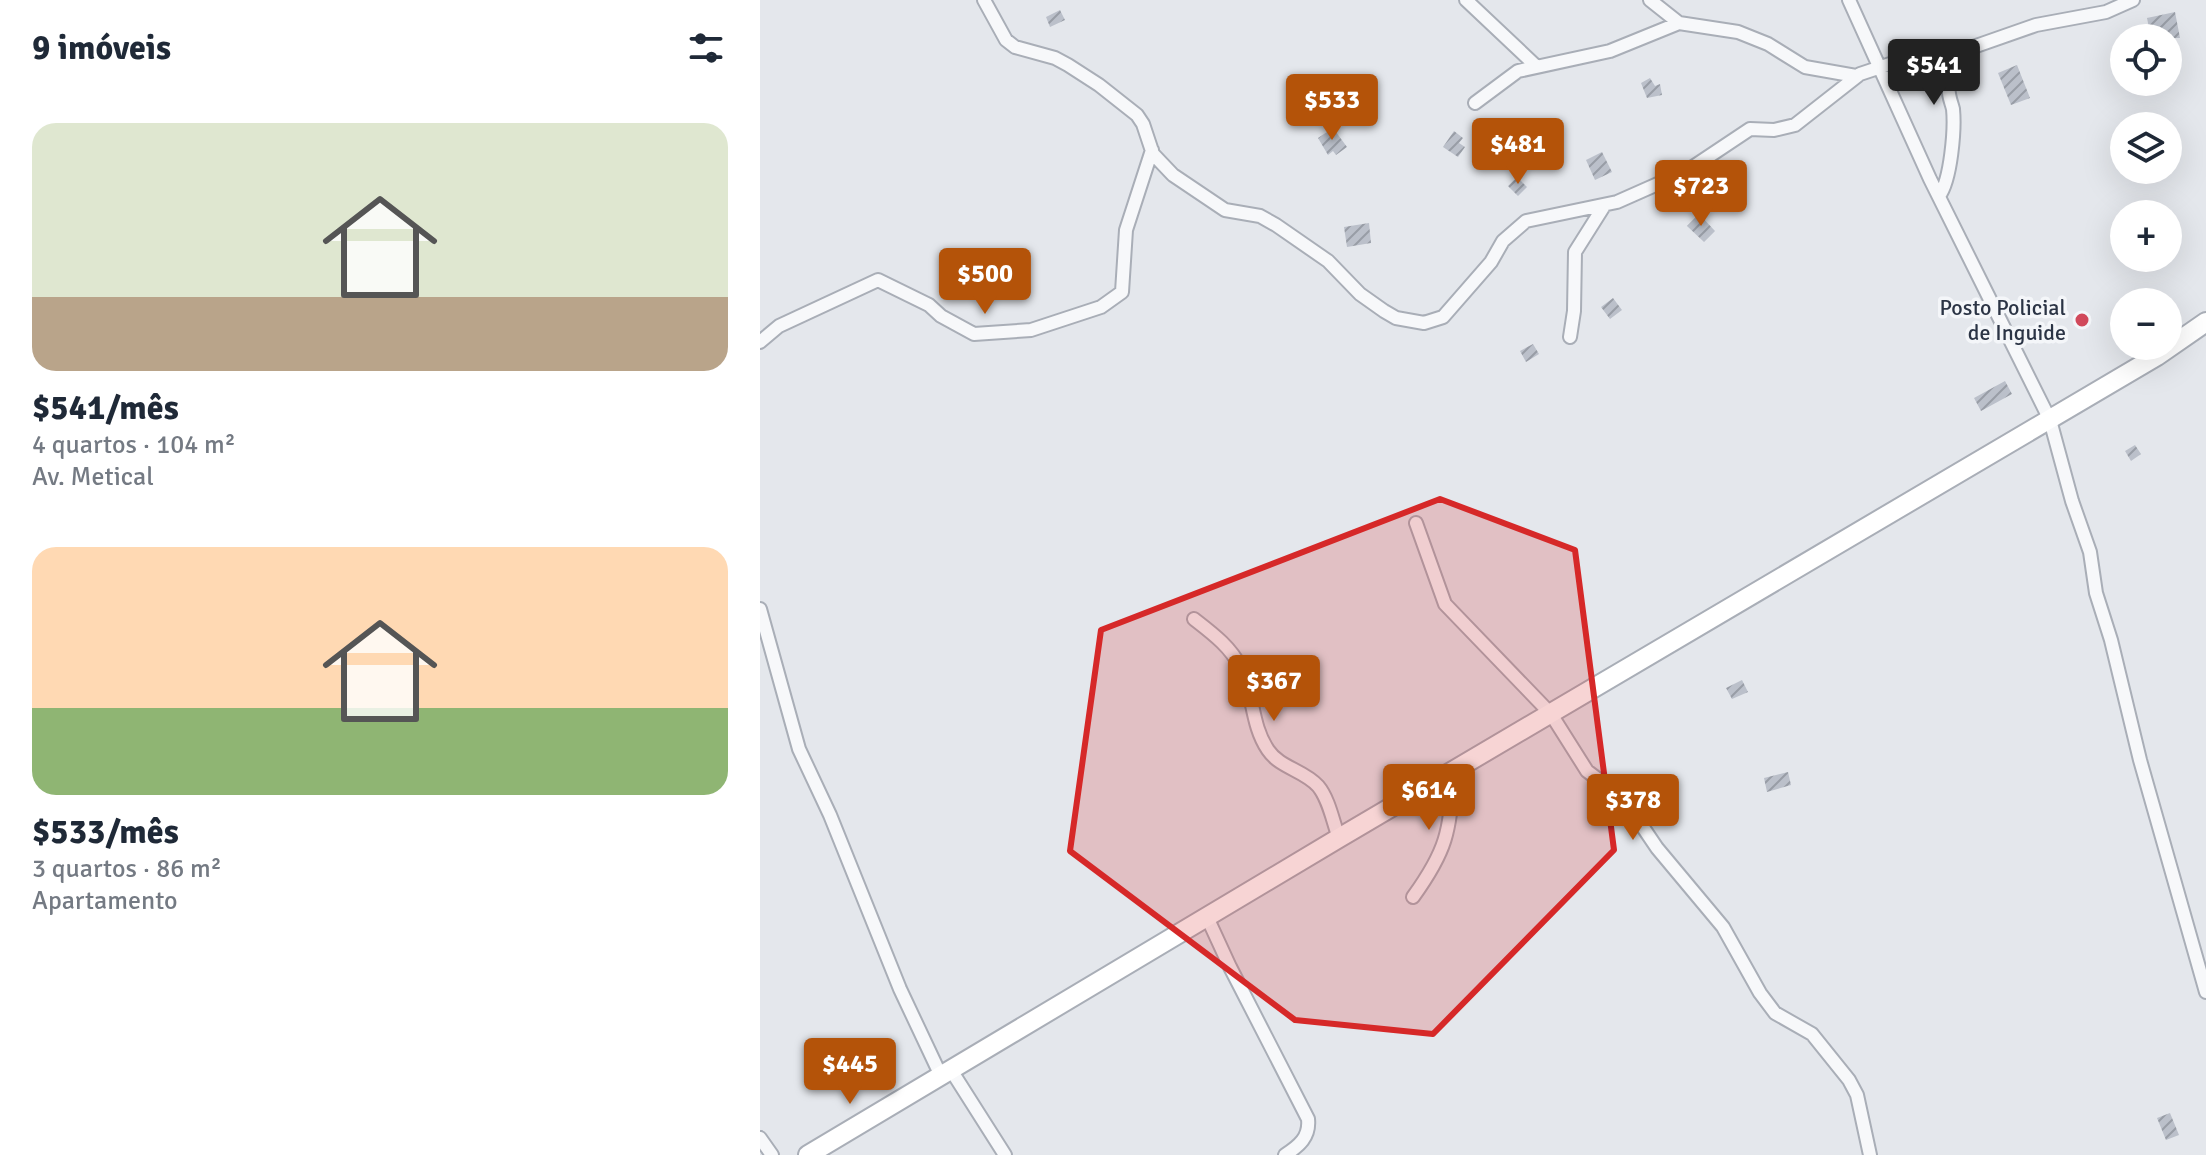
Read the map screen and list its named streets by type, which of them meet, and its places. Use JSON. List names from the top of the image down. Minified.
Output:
{"places":["Posto Policial de Inguide"],"page":{"heading":"9 imóveis","map_buttons":["+","−"],"price":["$541","$533","$481","$723","$500","$367","$614","$378","$445"],"list":[{"name":"$541/mês","note":"4 quartos · 104 m² · Av. Metical"},{"name":"$533/mês","note":"3 quartos · 86 m² · Apartamento"}]}}
